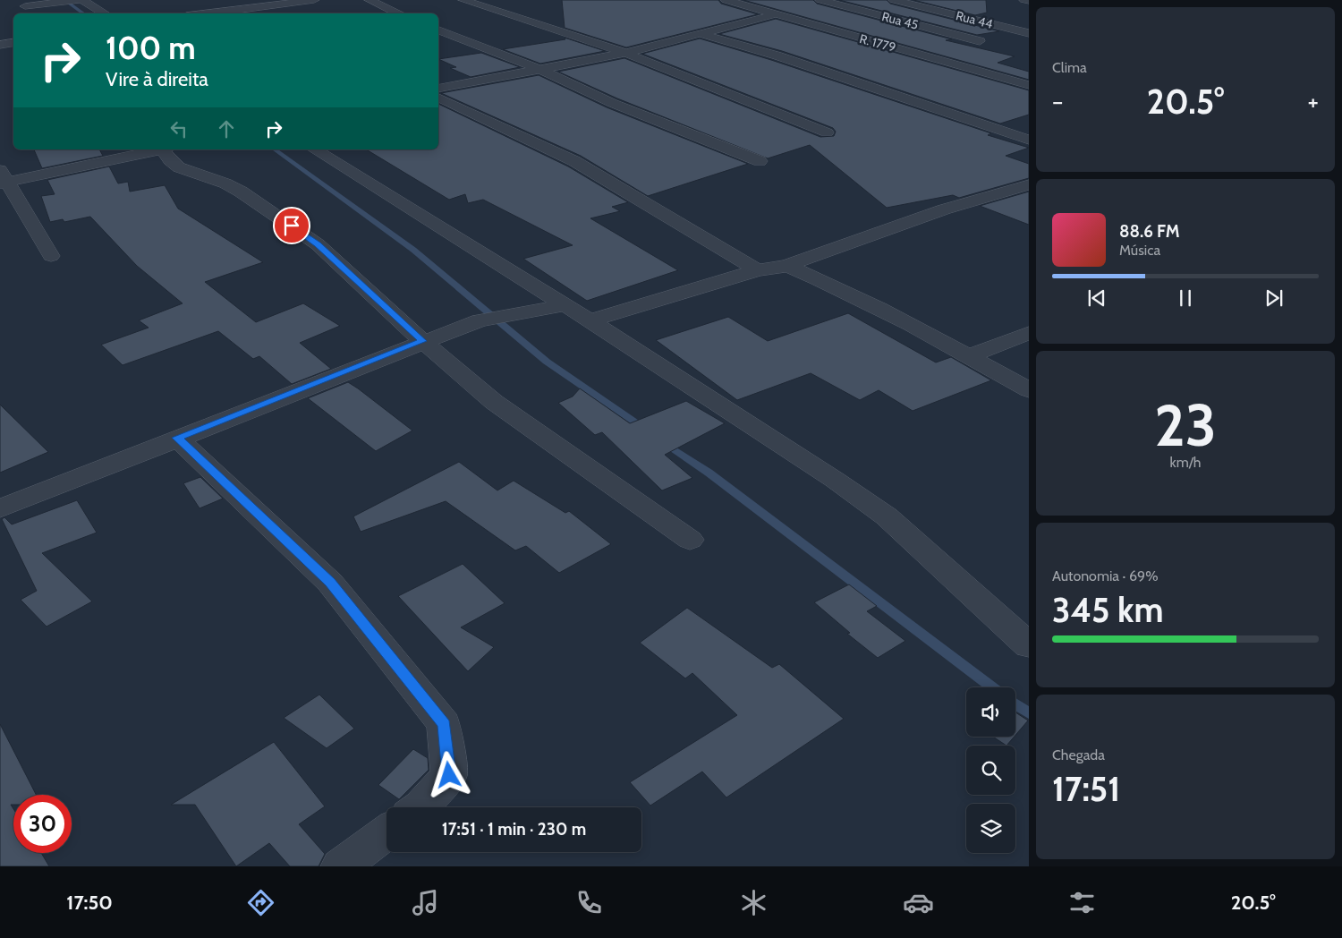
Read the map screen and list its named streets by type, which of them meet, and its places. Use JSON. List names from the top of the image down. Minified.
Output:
{"streets":{"street":["Rua 44","Rua 45","R. 1779"]},"page":{"tile":["Clima",["23","km/h"],["Autonomia · 69%","345 km"],["Chegada","17:51"]],"turn":["100 m","Vire à direita"],"heat":["−","20.5°","+"],"song":["88.6 FM","Música"],"limit":"30","trip":"17:51 · 1 min · 230 m","tabs":["17:50","20.5°"]}}
